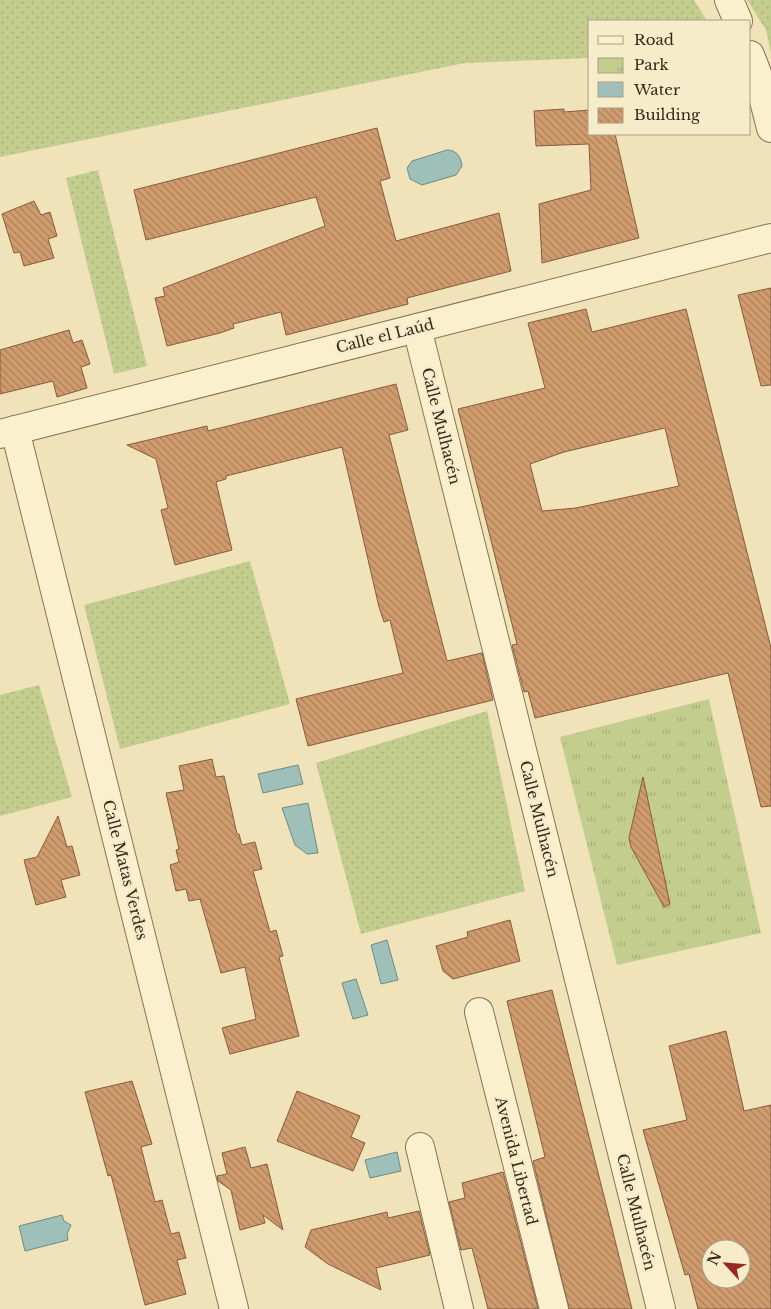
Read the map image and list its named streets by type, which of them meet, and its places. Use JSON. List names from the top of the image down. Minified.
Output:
{"streets":{"street":["Calle el Laúd","Calle Mulhacén","Calle Matas Verdes","Avenida Libertad"]},"crossings":[["Calle el Laúd","Calle Mulhacén"],["Calle el Laúd","Calle Matas Verdes"]],"legend":["Road","Park","Water","Building"],"north":"top left"}
